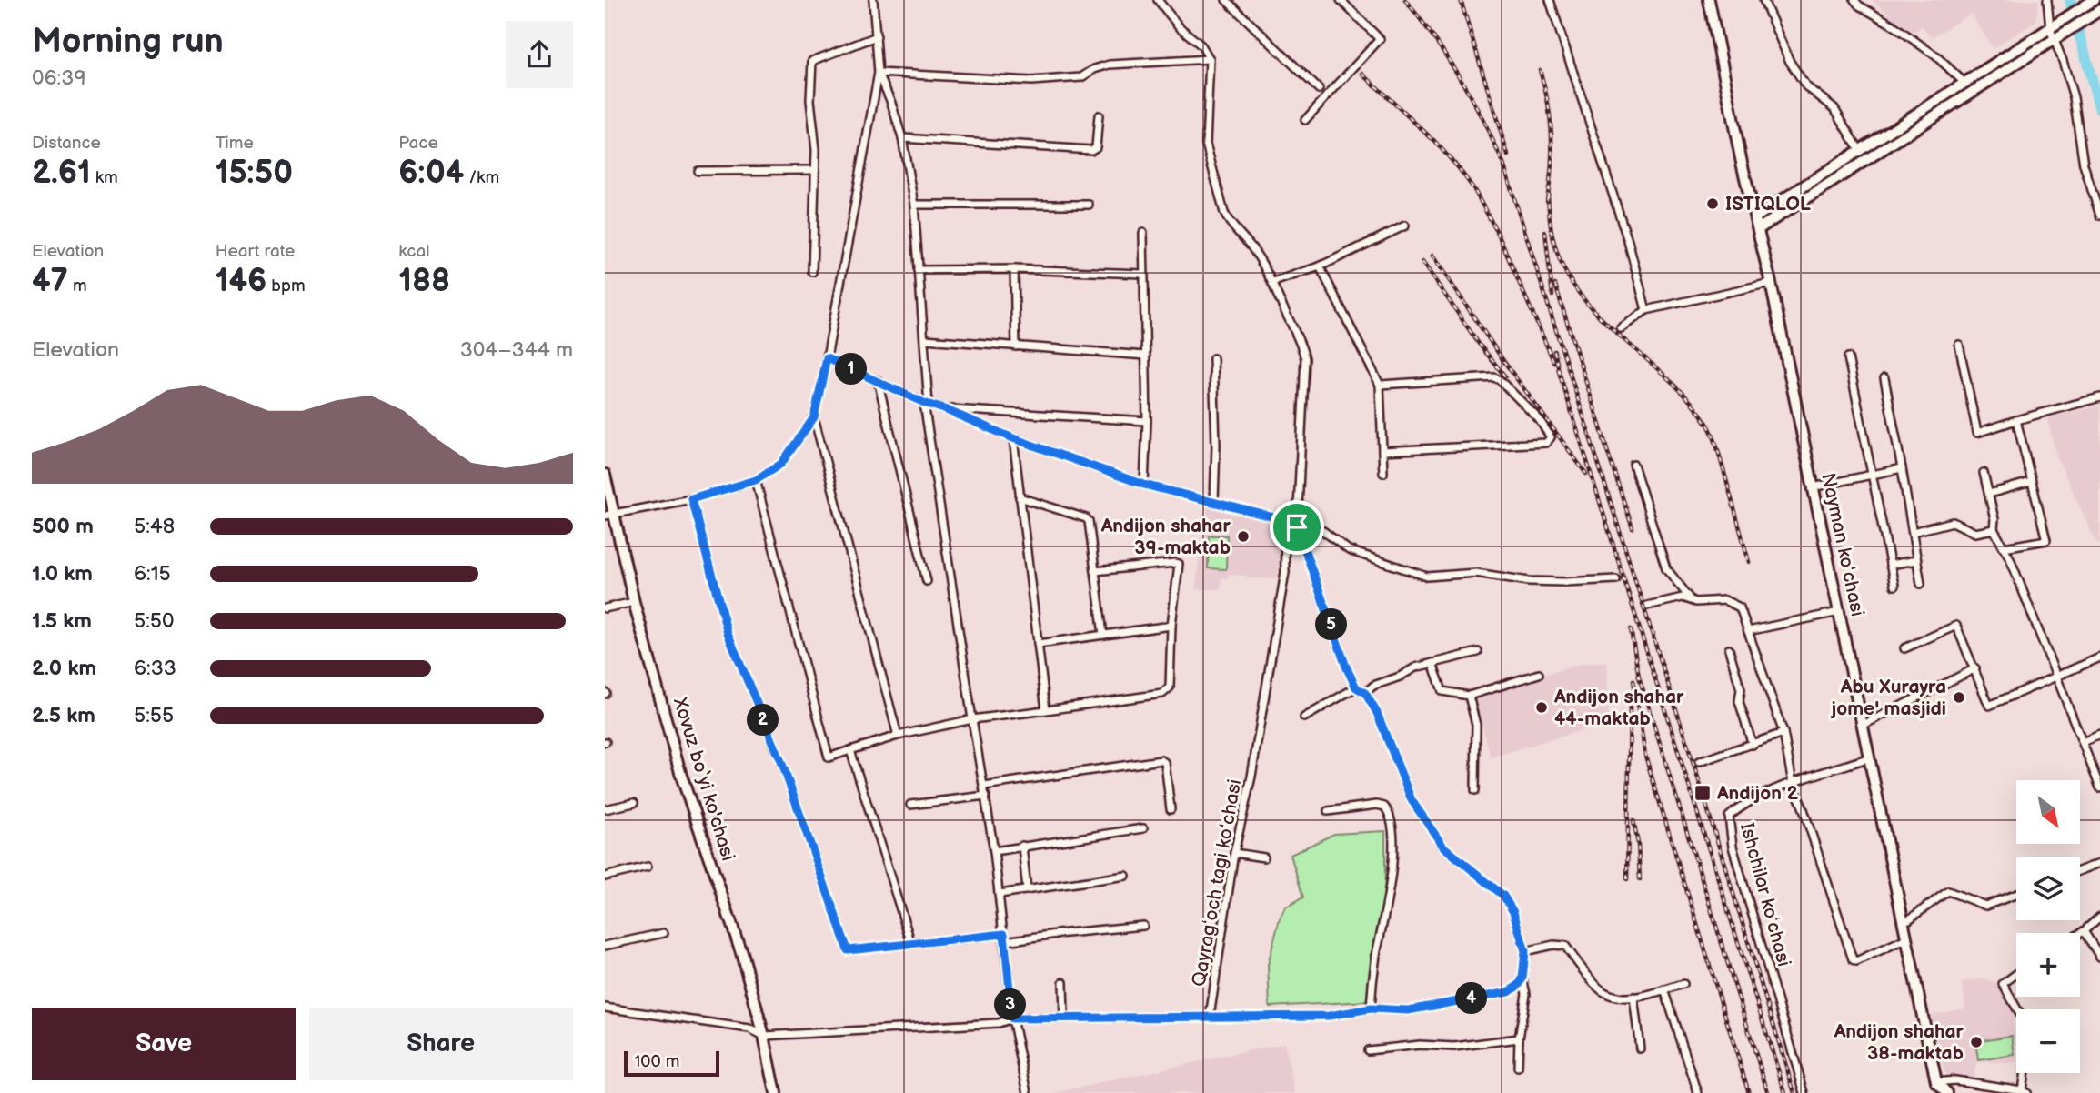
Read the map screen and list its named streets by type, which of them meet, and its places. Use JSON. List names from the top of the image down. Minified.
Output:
{"streets":{"main road":["Nayman koʻchasi","Xovuz bo‘yi ko'chasi"],"street":["Qayragʻoch tagi koʻchasi","Ishchilar koʻchasi"]},"crossings":[["Nayman koʻchasi","Ishchilar koʻchasi"]],"places":{"other":["ISTIQLOL","Andijon shahar 39-maktab","Abu Xurayra jome' masjidi","Andijon shahar 44-maktab","Andijon shahar 38-maktab"],"transit":["Andijon 2"]},"scale_bar":"100 m","north":"bottom right","page":{"heading":["Morning run","06:39"],"stats":[["Distance","2.61 km"],["Time","15:50"],["Pace","6:04 /km"],["Elevation","47 m"],["Heart rate","146 bpm"],["kcal","188"]],"chart":["Elevation","304–344 m"],"pins":["1","5","2","4","3"],"list":[{"name":"500 m","note":"5:48"},{"name":"1.0 km","note":"6:15"},{"name":"1.5 km","note":"5:50"},{"name":"2.0 km","note":"6:33"},{"name":"2.5 km","note":"5:55"}],"map_buttons":["+","−"],"buttons":["Save","Share"],"scale":"100 m"}}
